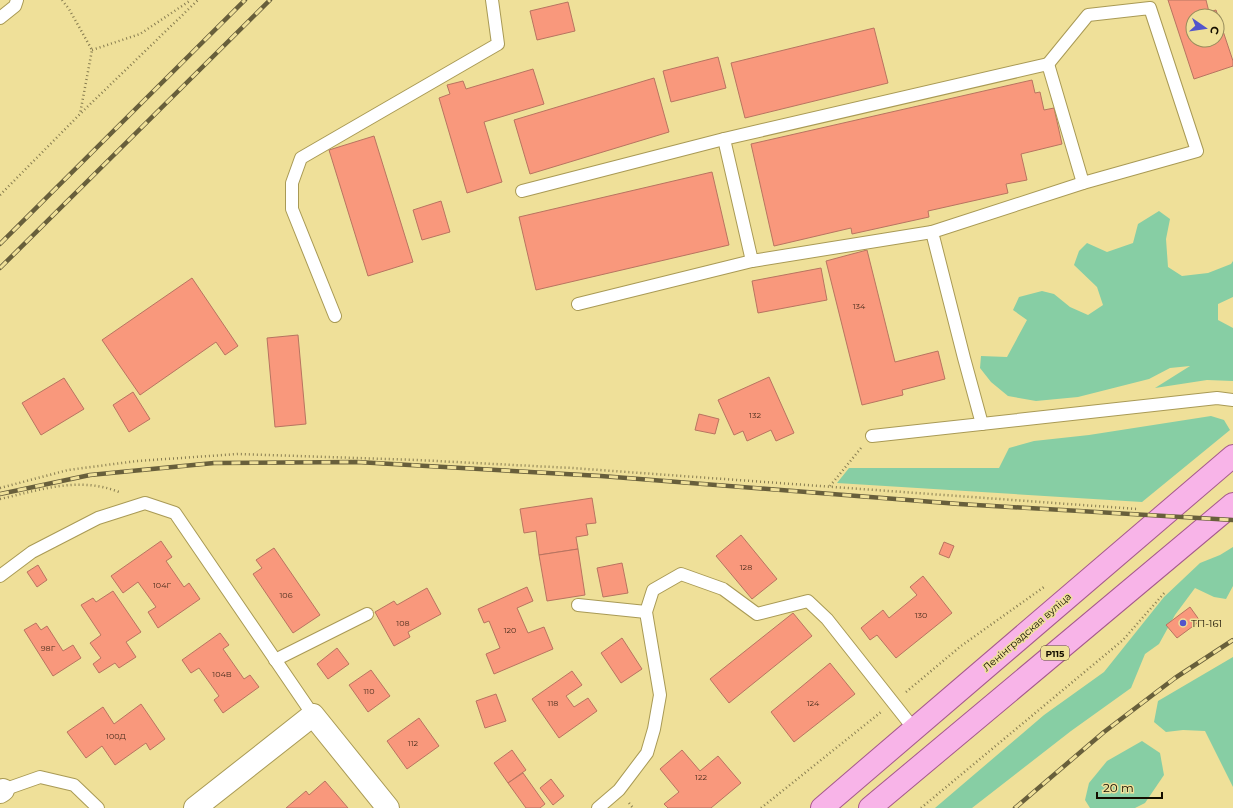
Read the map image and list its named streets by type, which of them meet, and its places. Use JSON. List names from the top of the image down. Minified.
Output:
{"streets":{"main road":["Ленінградская вуліца","Р115"]},"places":["ТП-161"],"house_numbers":["134","132","128","104Г","106","130","108","120","98Г","104В","110","118","124","100Д","112","122"],"scale_bar":"20 m","north":"right"}
